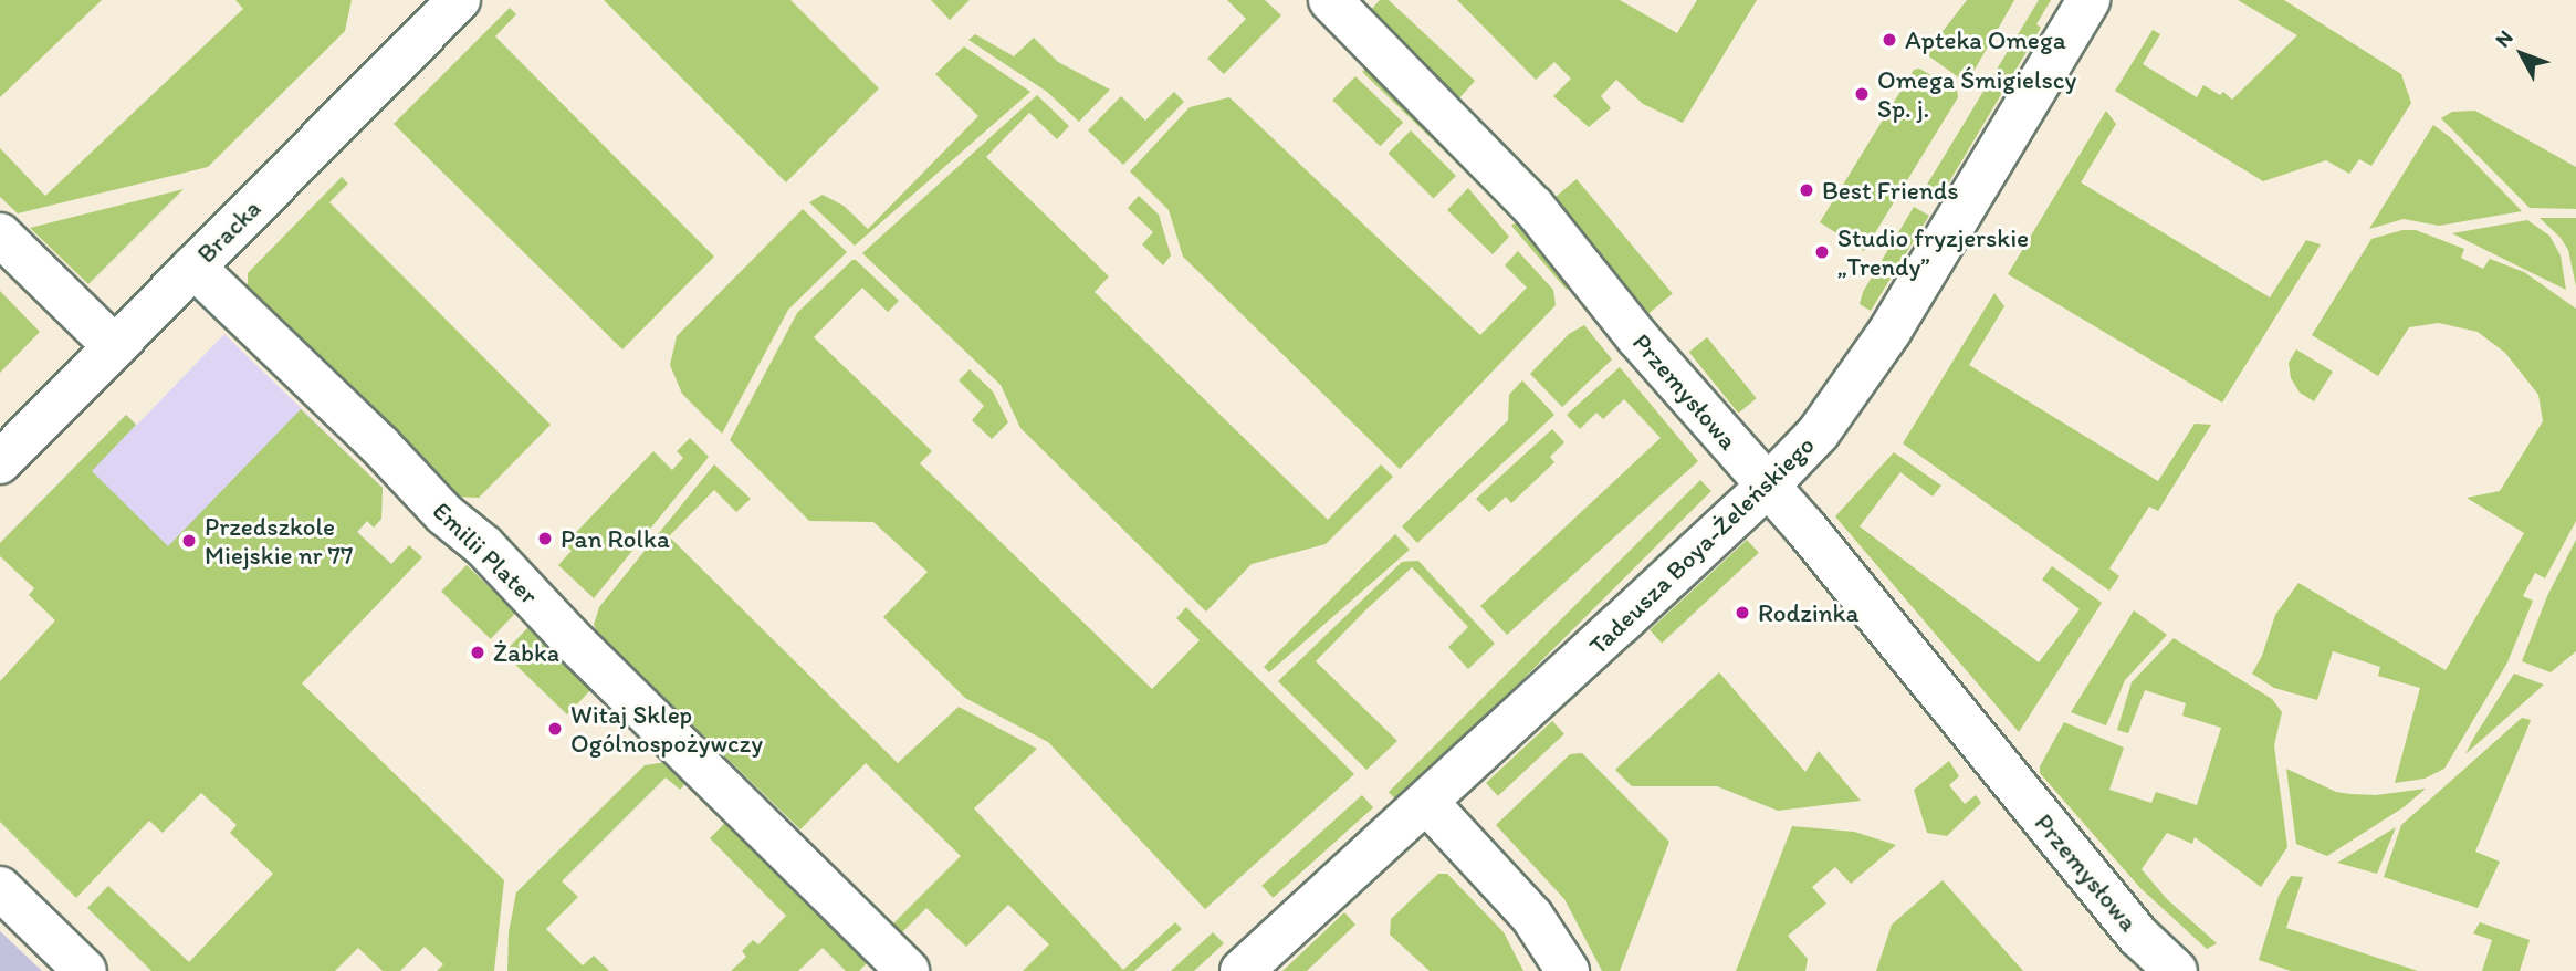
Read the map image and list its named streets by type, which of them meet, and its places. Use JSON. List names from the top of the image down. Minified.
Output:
{"streets":{"street":["Bracka","Przemysłowa","Tadeusza Boya-Żeleńskiego","Emilii Plater"]},"crossings":[["Bracka","Emilii Plater"],["Przemysłowa","Tadeusza Boya-Żeleńskiego"]],"places":["Apteka Omega","Omega Śmigielscy Sp. j.","Best Friends","Studio fryzjerskie „Trendy”","Pan Rolka","Przedszkole Miejskie nr 77","Rodzinka","Żabka","Witaj Sklep Ogólnospożywczy"],"north":"top left"}
